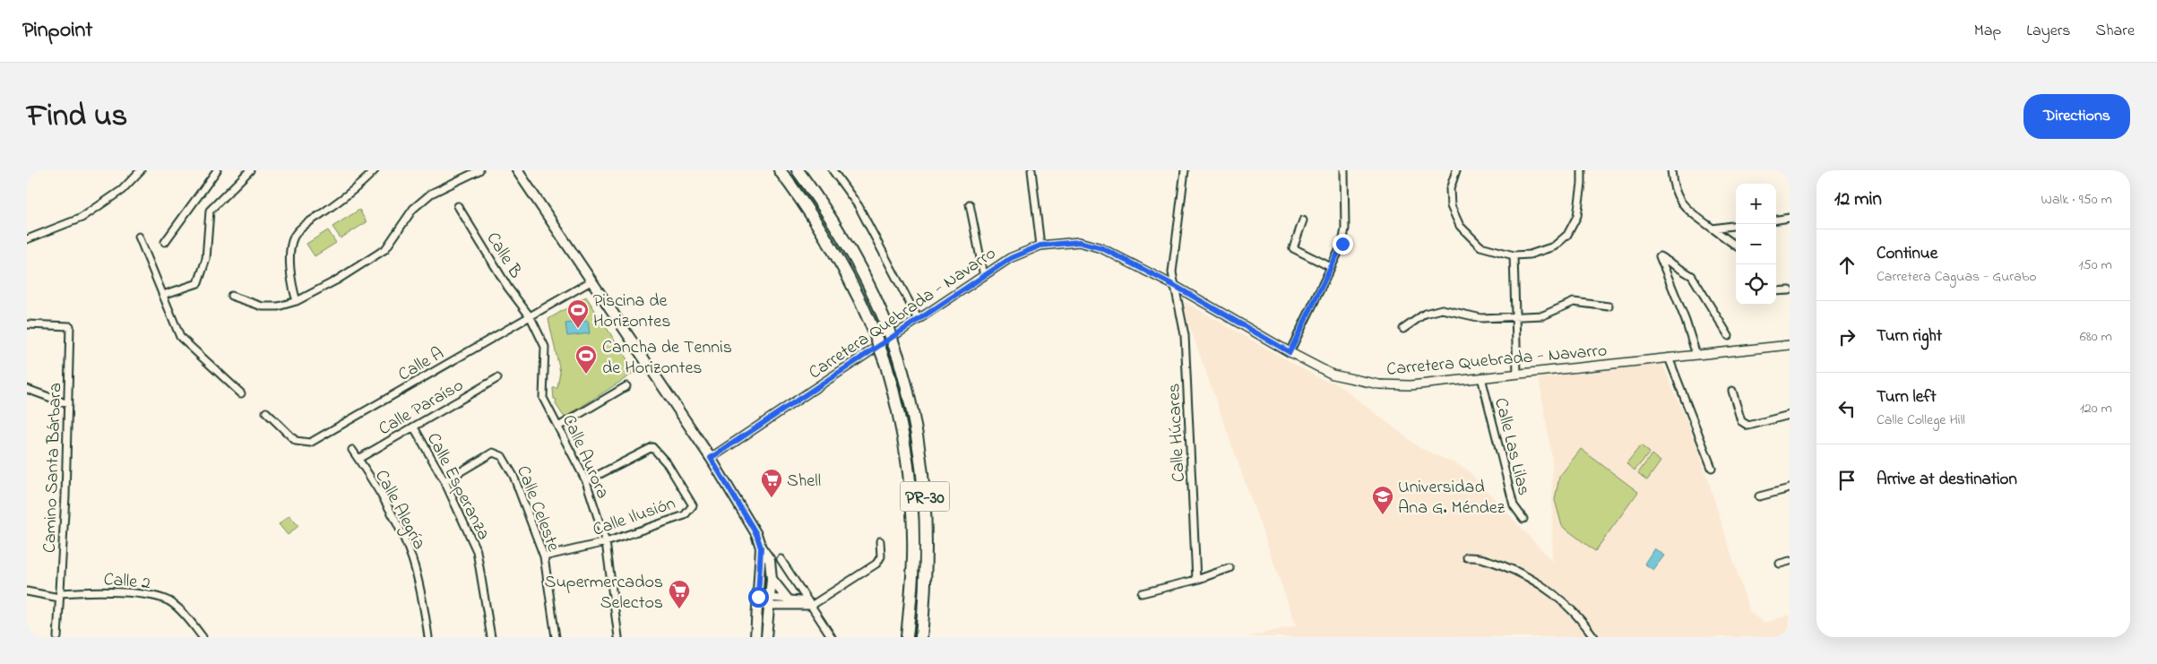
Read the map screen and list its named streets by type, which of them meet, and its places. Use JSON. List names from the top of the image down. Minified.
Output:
{"streets":{"highway":["PR-30"],"street":["Calle B","Carretera Quebrada - Navarro","Calle A","Calle Paraíso","Calle Húcares","Calle Las Lilas","Calle Aurora","Camino Santa Bárbara","Calle Esperanza","Calle Celeste","Calle Alegría","Calle Ilusión","Calle 2"]},"crossings":[["Calle B","Calle A"],["Calle B","Calle Aurora"],["Carretera Quebrada - Navarro","Calle Húcares"],["Carretera Quebrada - Navarro","Calle Las Lilas"],["Calle A","Calle Aurora"],["Calle Paraíso","Calle Esperanza"],["Calle Paraíso","Calle Alegría"],["Calle Aurora","Calle Ilusión"],["Camino Santa Bárbara","Calle 2"],["Calle Esperanza","Calle Celeste"],["Calle Celeste","Calle Ilusión"]],"places":{"sports":["Piscina de Horizontes","Cancha de Tennis de Horizontes"],"supermarket":["Shell","Supermercados Selectos"],"school or university":["Universidad Ana G. Méndez"]},"page":{"header":"Pinpoint","nav":["Map","Layers","Share"],"title":"Find us","buttons":"Directions","heading":["12 min","Walk · 950 m"],"map_buttons":["+","−"],"list":[["Continue","Carretera Caguas - Gurabo","150 m"],["Turn right","680 m"],["Turn left","Calle College Hill","120 m"],"Arrive at destination"]}}
